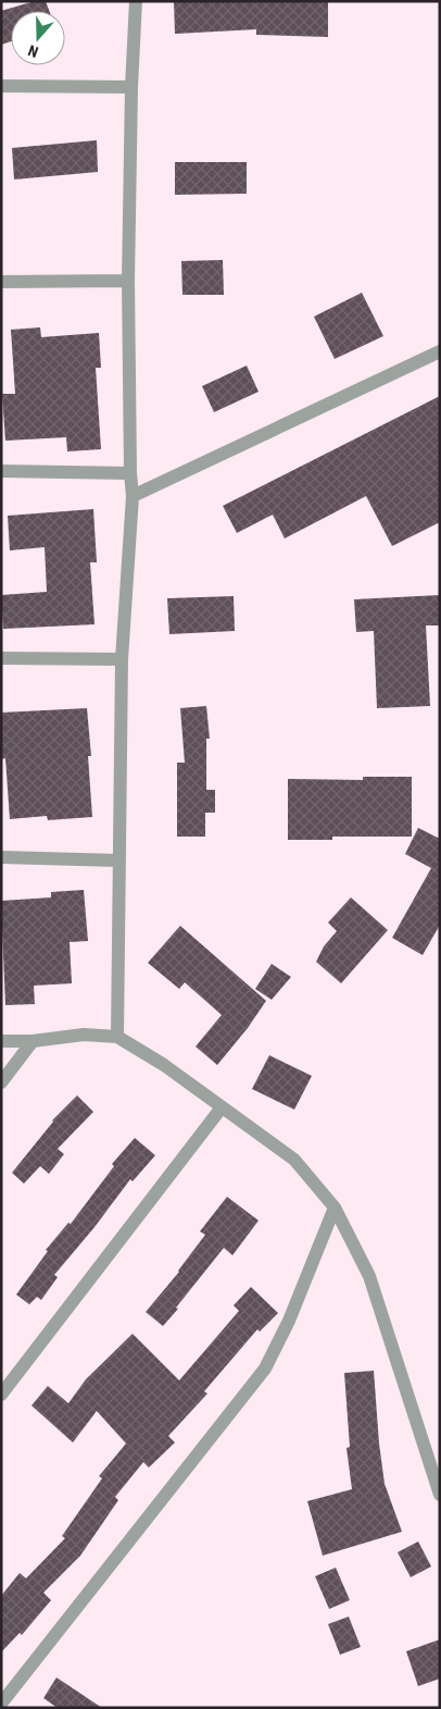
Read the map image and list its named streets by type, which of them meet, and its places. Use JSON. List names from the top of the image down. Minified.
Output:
{"north":"bottom"}
